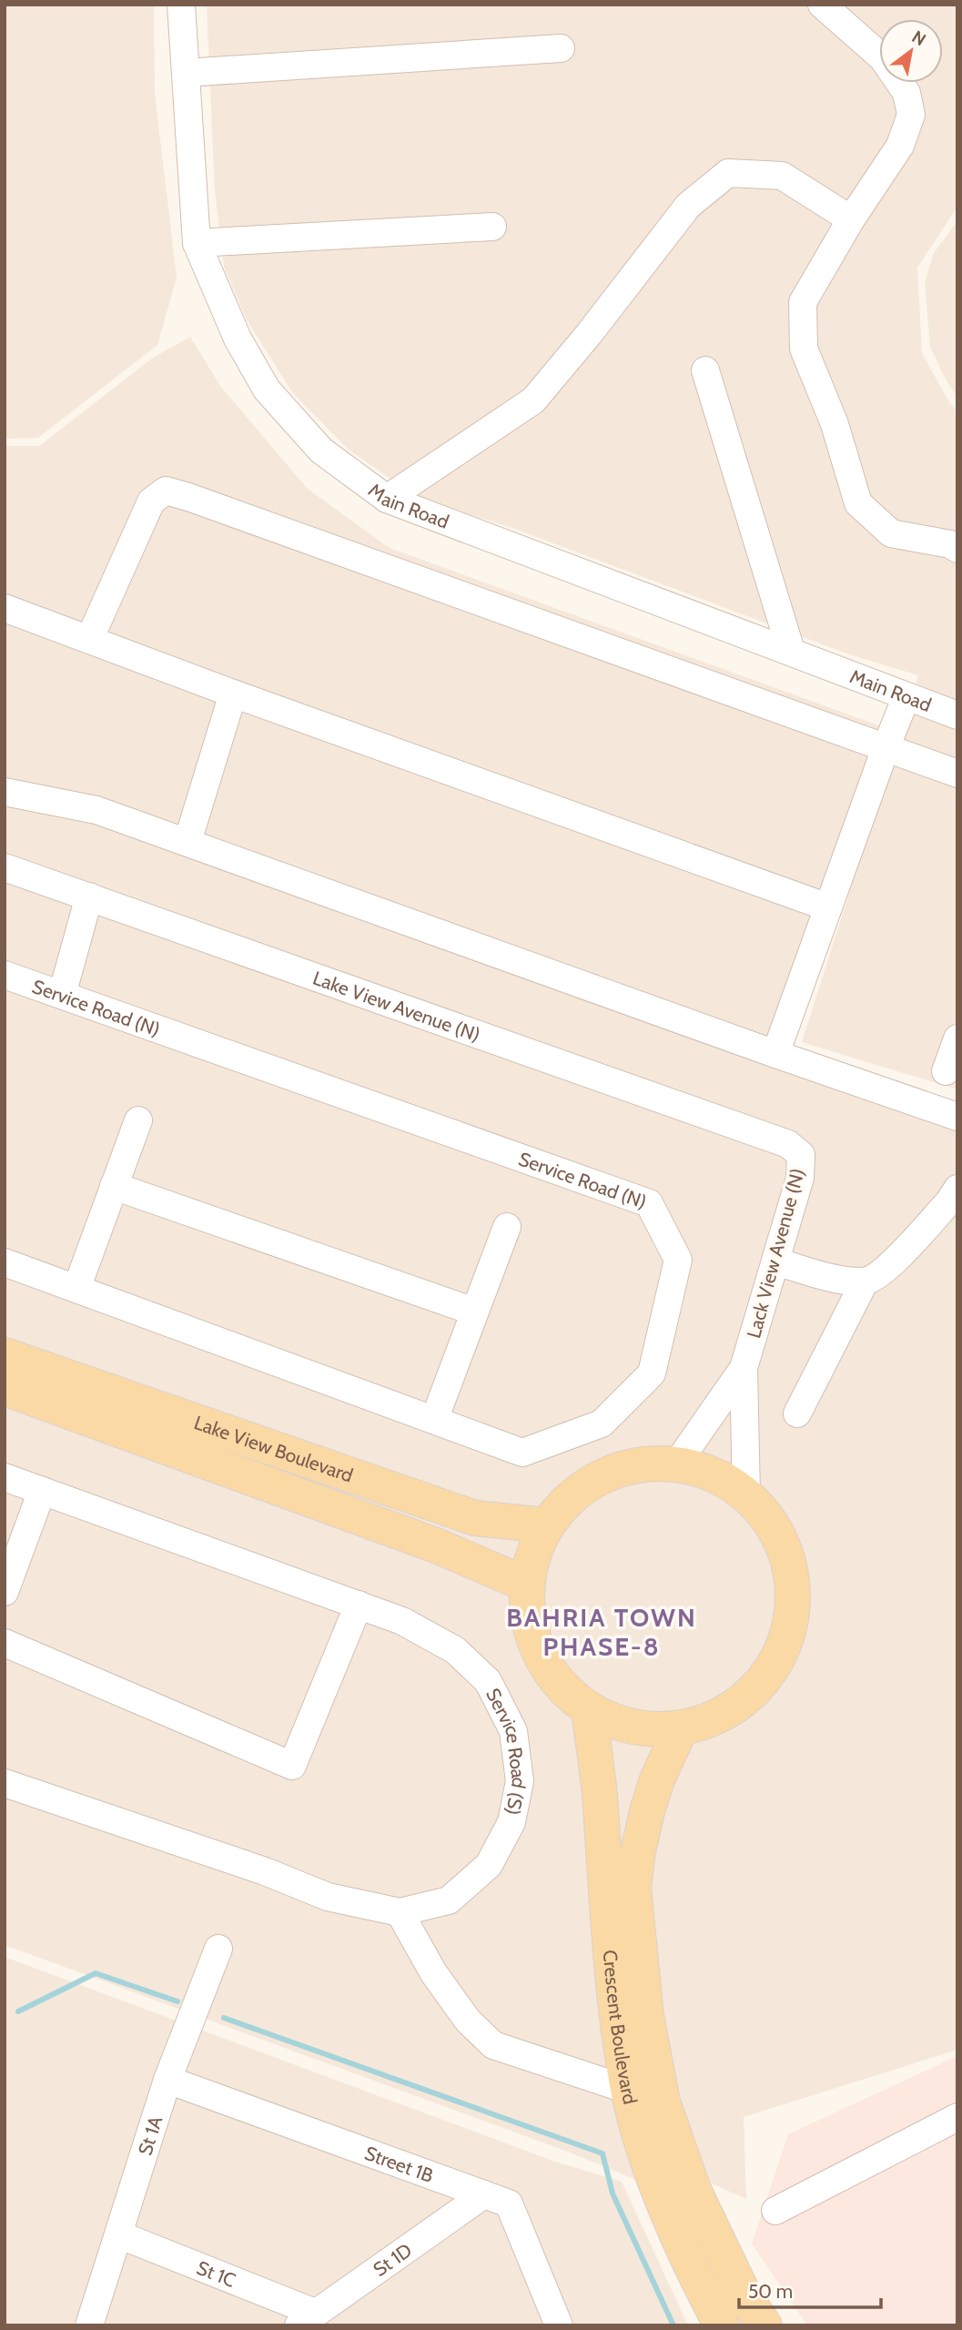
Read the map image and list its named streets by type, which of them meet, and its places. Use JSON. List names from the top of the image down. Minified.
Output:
{"streets":{"main road":["Lake View Boulevard","Crescent Boulevard"],"street":["Main Road","Lake View Avenue (N)","Service Road (N)","Lack View Avenue (N)","Service Road (S)","St 1A","Street 1B","St 1D","St 1C"]},"crossings":[["Lake View Avenue (N)","Lack View Avenue (N)"],["St 1A","Street 1B"],["St 1A","St 1C"],["Street 1B","St 1D"],["St 1D","St 1C"]],"districts":["BAHRIA TOWN PHASE-8"],"scale_bar":"50 m","north":"top right"}
